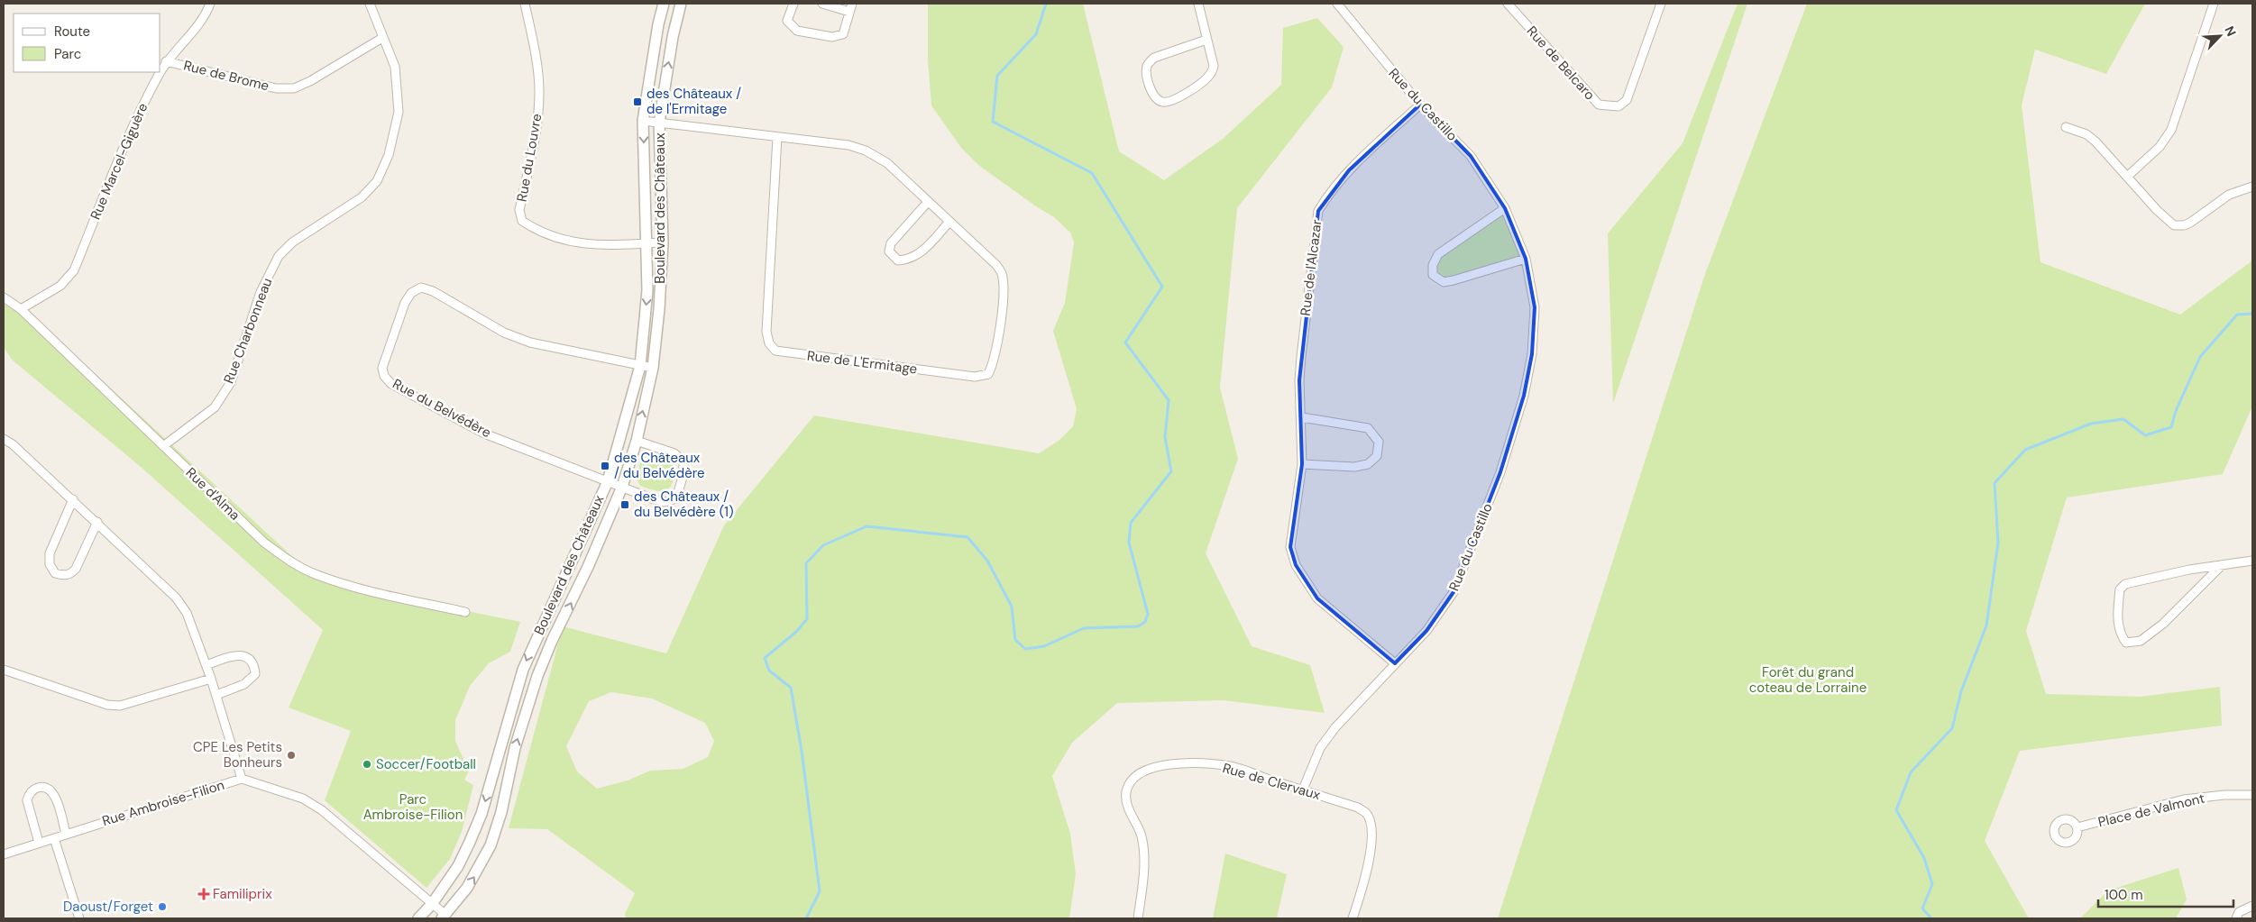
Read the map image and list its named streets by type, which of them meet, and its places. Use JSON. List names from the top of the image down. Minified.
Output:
{"streets":{"street":["Rue de Belcaro","Rue de Brome","Rue du Castillo","Rue du Louvre","Rue Marcel-Giguère","Boulevard des Châteaux","Rue de l'Alcazar","Rue Charbonneau","Rue de L'Ermitage","Rue du Belvédère","Rue d'Alma","Rue de Clervaux","Rue Ambroise-Filion","Place de Valmont"]},"crossings":[["Rue de Brome","Rue Marcel-Giguère"],["Rue de Brome","Rue Charbonneau"],["Rue du Castillo","Rue de l'Alcazar"],["Rue du Castillo","Rue de Clervaux"],["Rue du Louvre","Boulevard des Châteaux"],["Rue Marcel-Giguère","Rue d'Alma"],["Boulevard des Châteaux","Rue de L'Ermitage"],["Boulevard des Châteaux","Rue du Belvédère"],["Boulevard des Châteaux","Rue Ambroise-Filion"],["Rue Charbonneau","Rue d'Alma"]],"parks":["Forêt du grand coteau de Lorraine","Parc Ambroise-Filion"],"places":{"transit":["des Châteaux / de l'Ermitage","des Châteaux / du Belvédère","des Châteaux / du Belvédère (1)"],"other":["CPE Les Petits Bonheurs","Soccer/Football","Daoust/Forget"],"health":["Familiprix"]},"legend":["Route","Parc"],"scale_bar":"100 m","north":"top right"}
